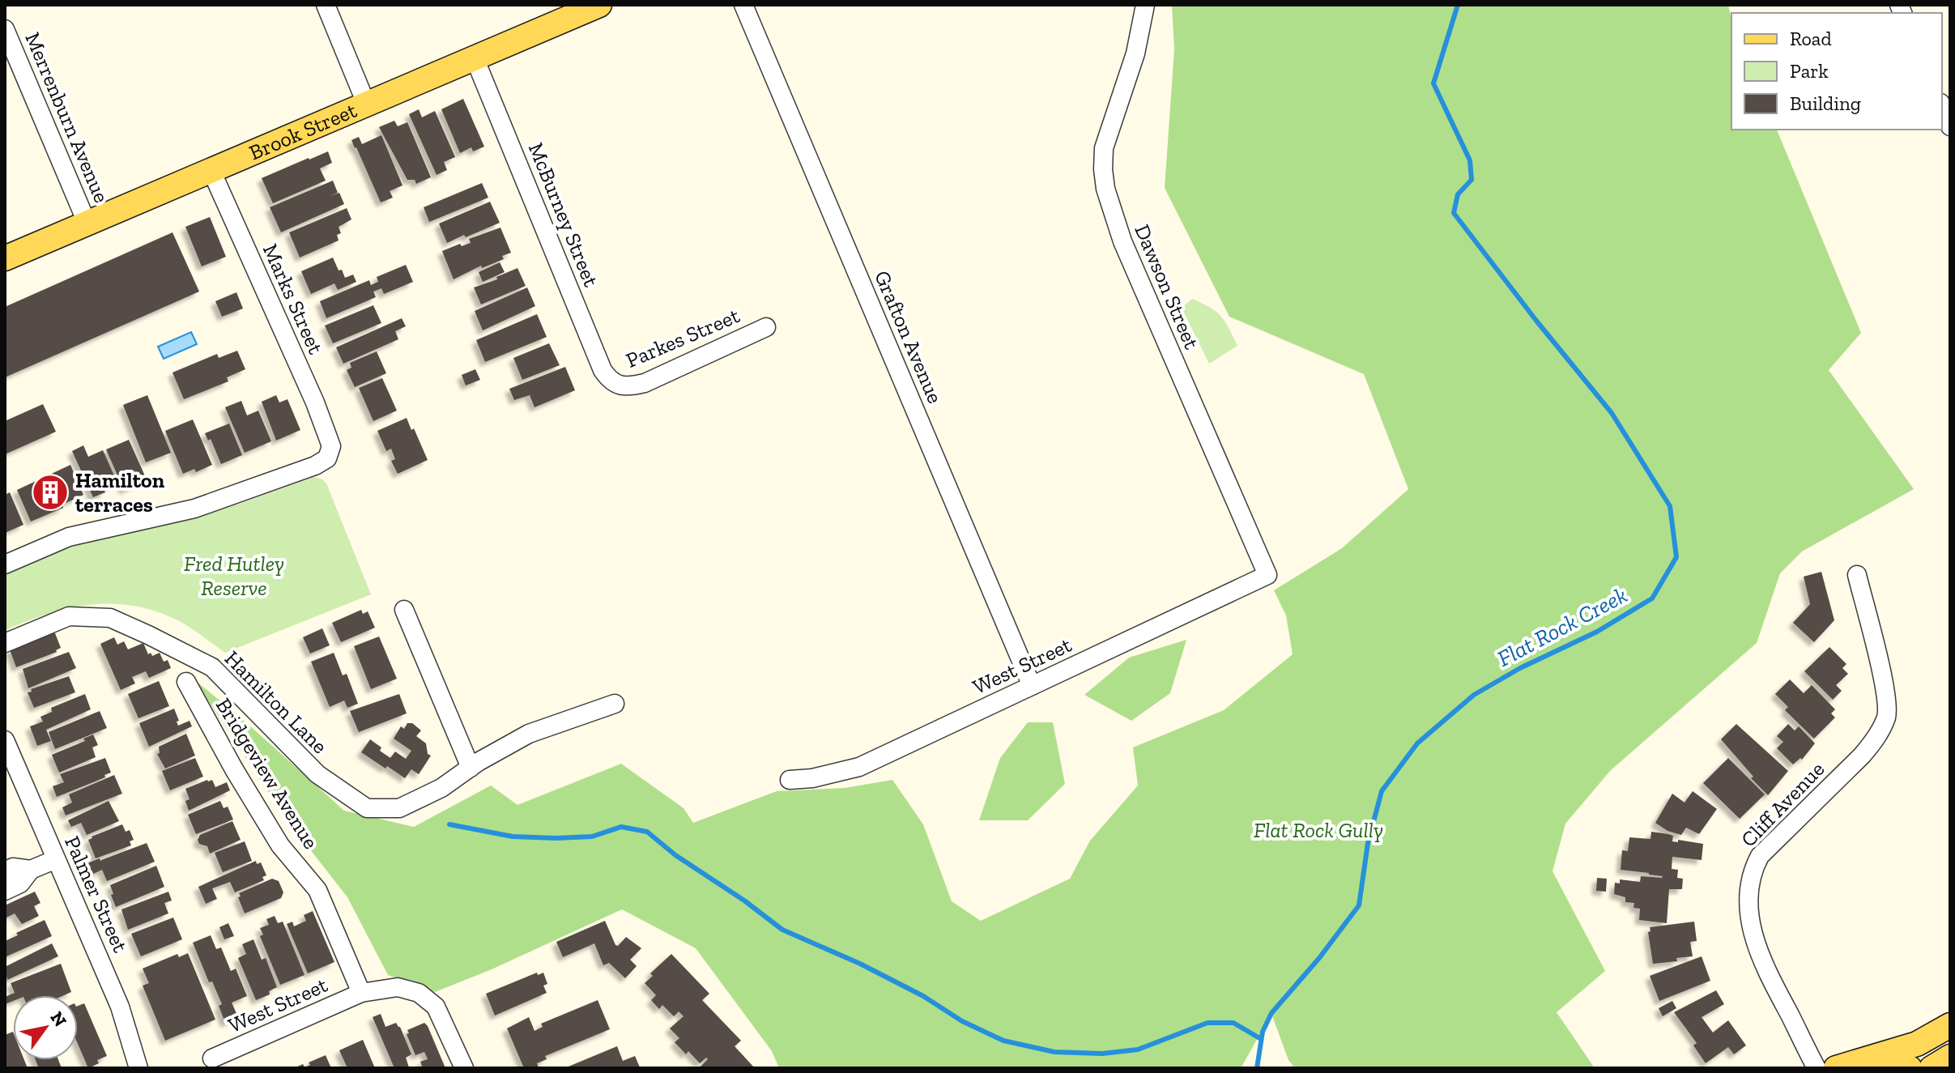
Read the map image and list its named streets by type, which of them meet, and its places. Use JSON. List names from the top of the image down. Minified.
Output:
{"streets":{"main road":["Brook Street"],"street":["Merrenburn Avenue","McBurney Street","Dawson Street","Marks Street","Grafton Avenue","Parkes Street","West Street","Hamilton Lane","Bridgeview Avenue","Cliff Avenue","Palmer Street"]},"crossings":[["Merrenburn Avenue","Brook Street"],["Brook Street","McBurney Street"],["Brook Street","Marks Street"],["McBurney Street","Parkes Street"],["Dawson Street","West Street"],["Grafton Avenue","West Street"],["West Street","Bridgeview Avenue"]],"water":["Flat Rock Creek"],"parks":["Fred Hutley Reserve","Flat Rock Gully"],"places":{"building":["Hamilton terraces"]},"legend":["Road","Park","Building"],"north":"top right"}
